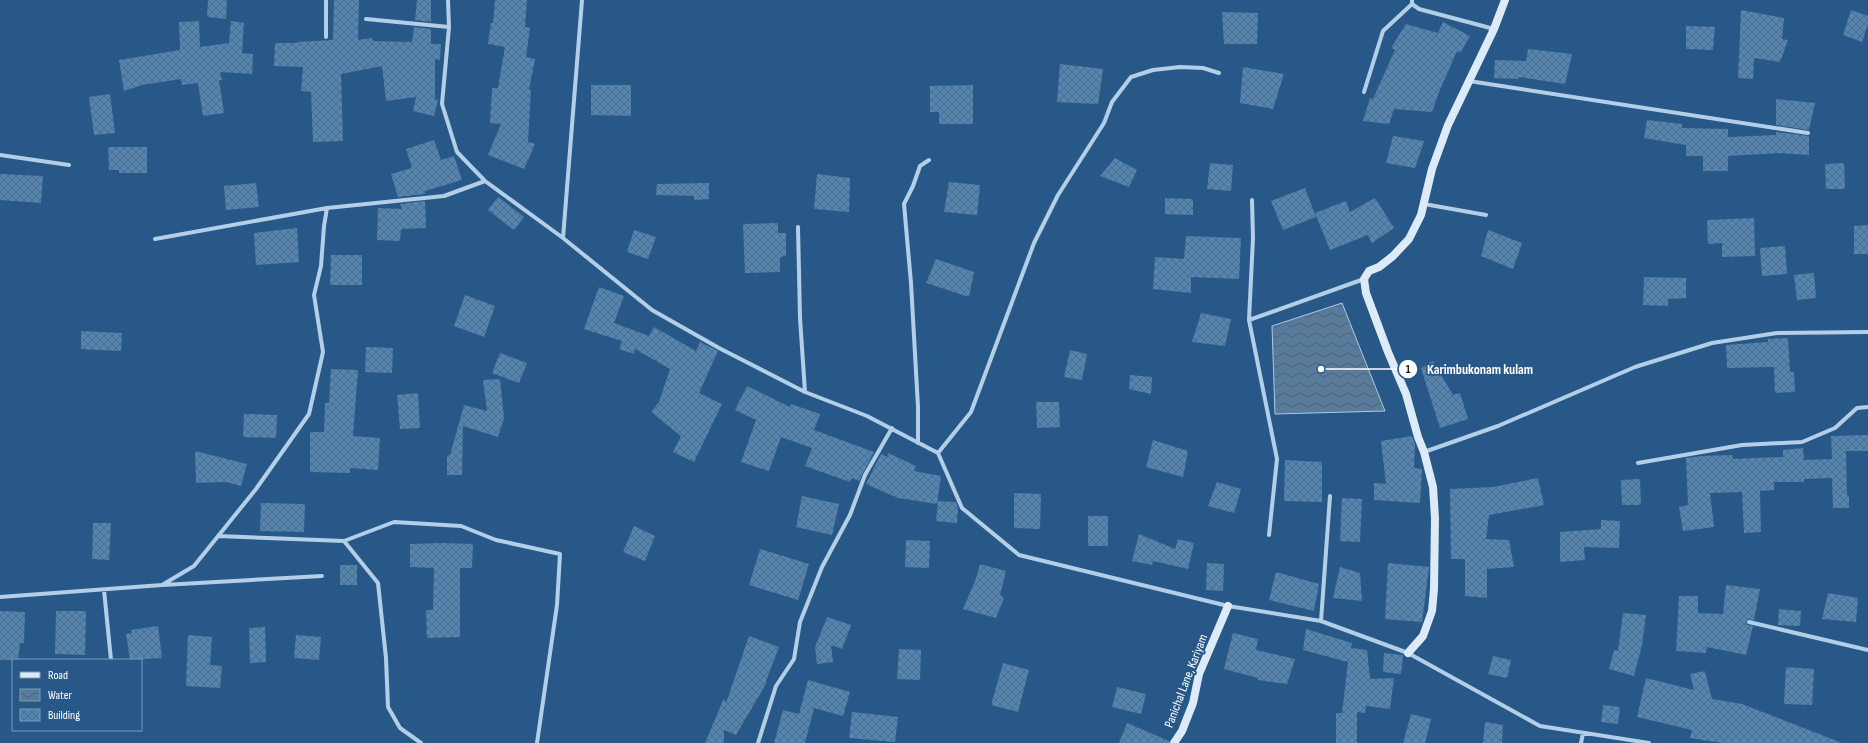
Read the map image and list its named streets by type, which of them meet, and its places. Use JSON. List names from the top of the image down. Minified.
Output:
{"streets":{"street":["Panichal Lane, Kariyam"]},"places":["Karimbukonam kulam"],"legend":["Road","Water","Building"]}
